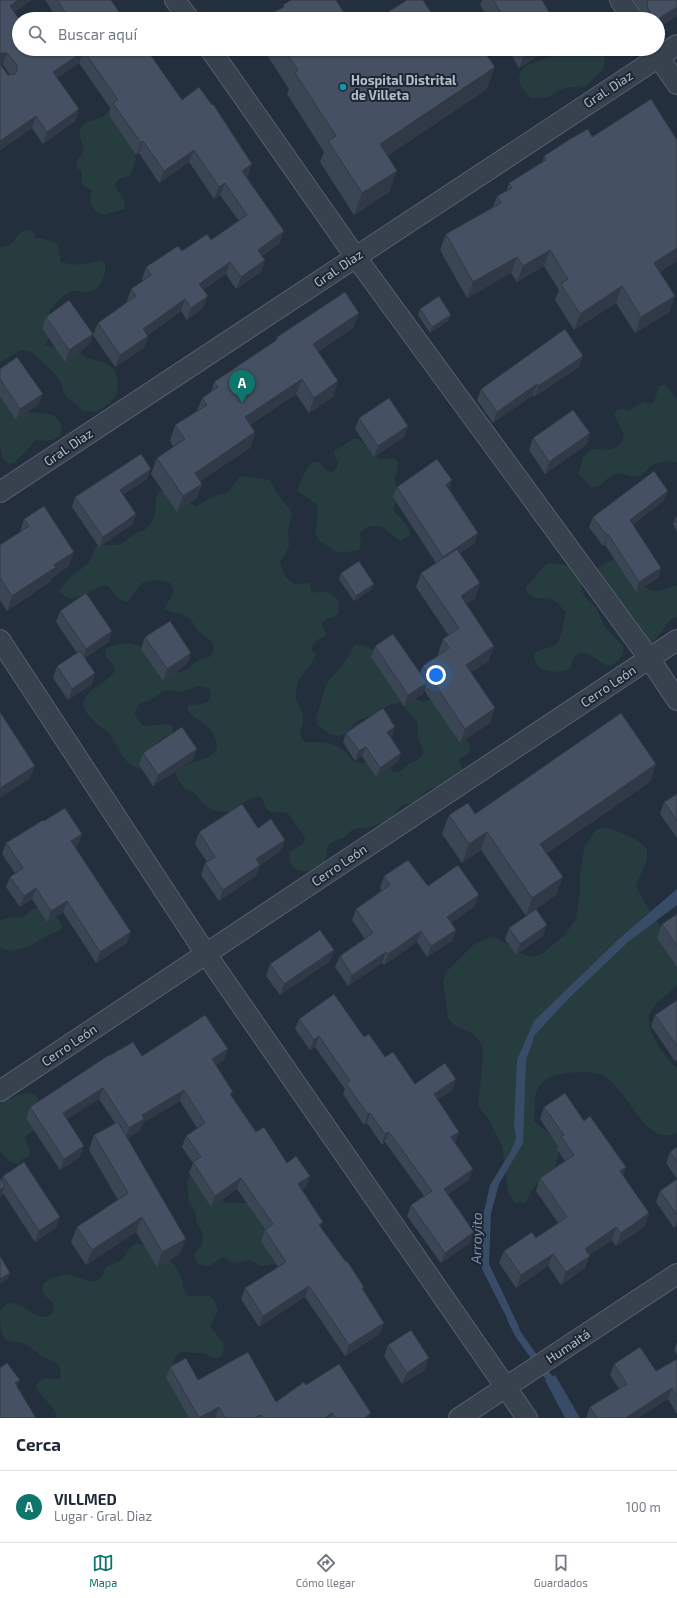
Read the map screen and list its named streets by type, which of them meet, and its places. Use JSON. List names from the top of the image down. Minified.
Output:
{"streets":{"street":["Gral. Diaz","Cerro León","Humaitá"]},"water":["Arroyito"],"places":["Hospital Distrital de Villeta"],"page":{"search":"Buscar aquí","pins":"A","heading":"Cerca","list":[{"mark":"A","name":"VILLMED","note":"Lugar · Gral. Diaz","value":"100 m"}],"nav":["Mapa","Cómo llegar","Guardados"]}}
